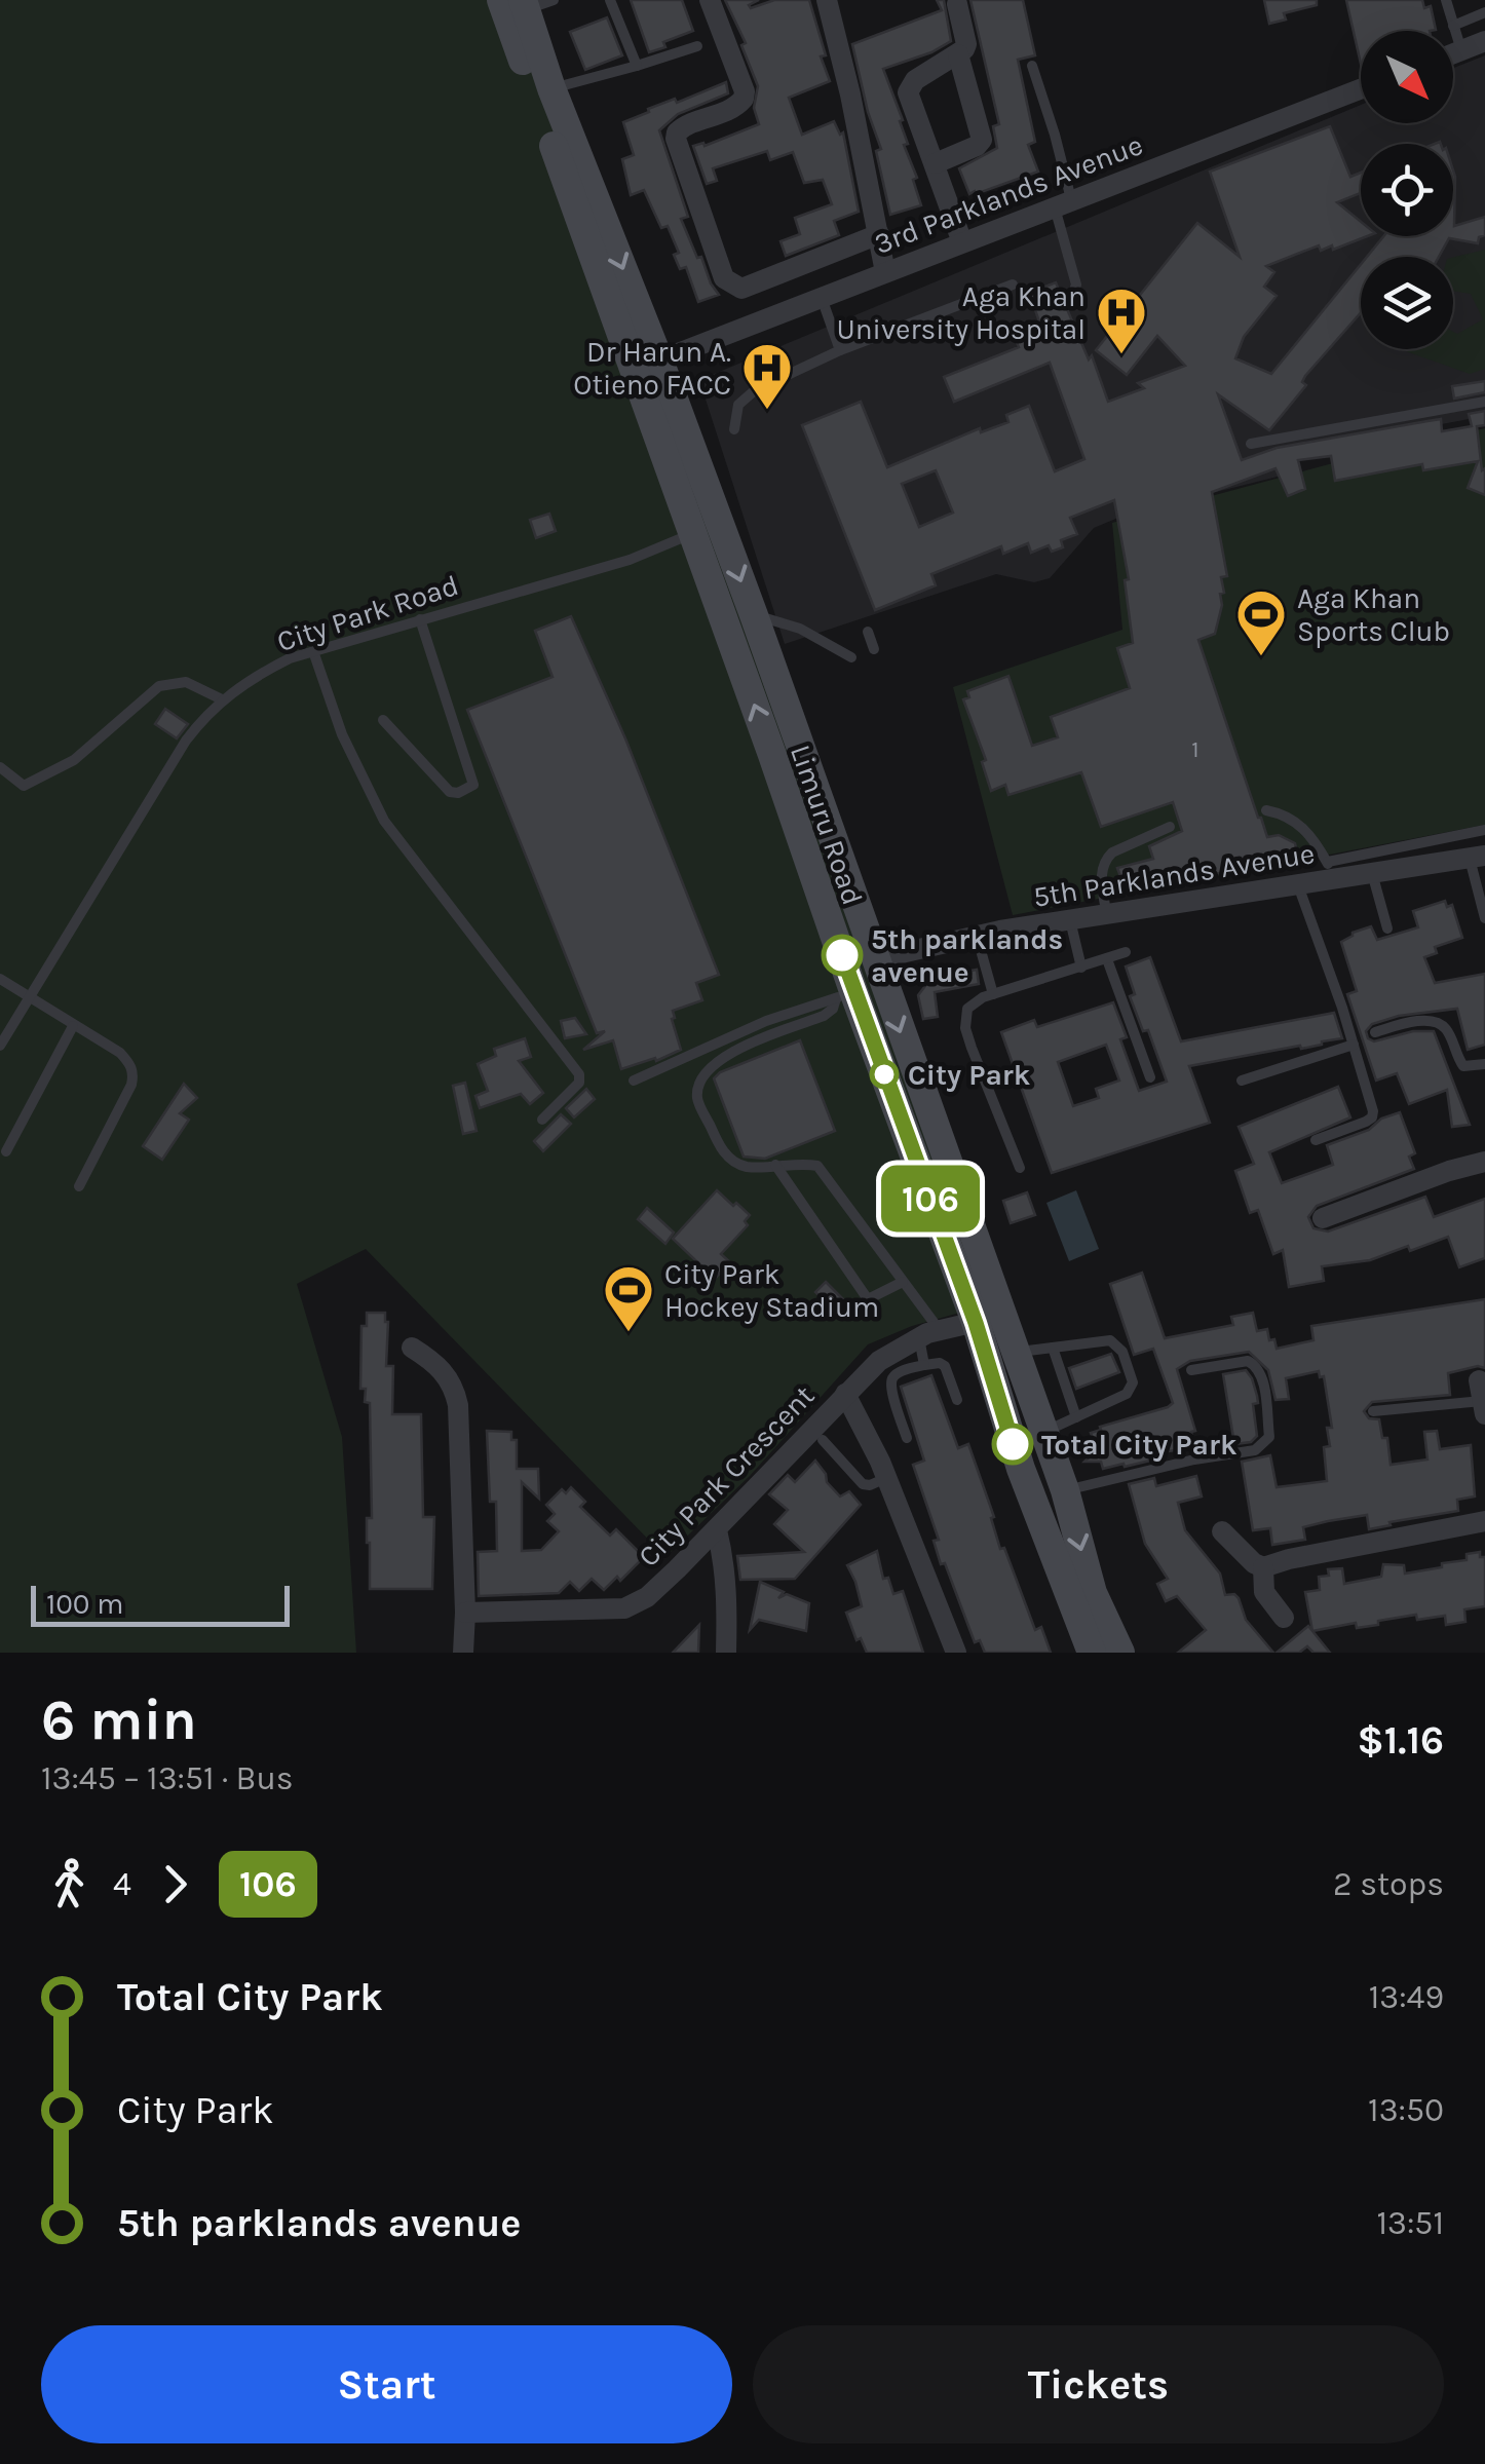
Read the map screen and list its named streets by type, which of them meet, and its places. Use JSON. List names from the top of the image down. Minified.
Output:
{"streets":{"main road":["Limuru Road"],"street":["3rd Parklands Avenue","5th Parklands Avenue","City Park Crescent"],"lane":["City Park Road"]},"crossings":[["3rd Parklands Avenue","Limuru Road"],["City Park Road","Limuru Road"],["Limuru Road","5th Parklands Avenue"],["Limuru Road","City Park Crescent"]],"places":{"hospital":["Aga Khan University Hospital","Dr Harun A. Otieno FACC"],"sports":["Aga Khan Sports Club","City Park Hockey Stadium"],"other":["5th parklands avenue","City Park","Total City Park"]},"lines":["bus line 106"],"house_numbers":["1"],"scale_bar":"100 m","north":"bottom right","page":{"on_map":"106","scale":"100 m","heading":["6 min","13:45 – 13:51 · Bus","$1.16"],"legs":["4","106","2 stops"],"list":[{"name":"Total City Park","value":"13:49"},{"name":"City Park","value":"13:50"},{"name":"5th parklands avenue","value":"13:51"}],"buttons":["Start","Tickets"]}}
